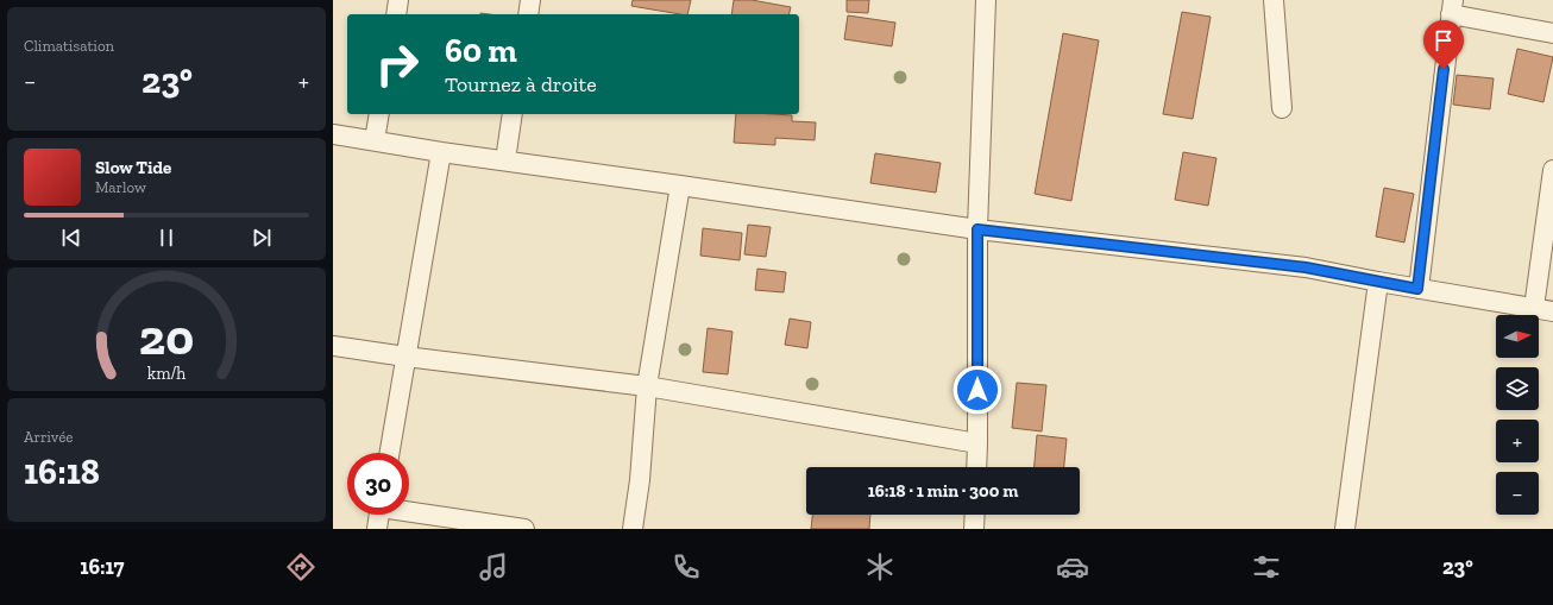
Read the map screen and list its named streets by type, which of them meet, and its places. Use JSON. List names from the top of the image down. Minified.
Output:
{"north":"right","page":{"tile":["Climatisation",["Arrivée","16:18"]],"turn":["60 m","Tournez à droite"],"heat":["−","23°","+"],"song":["Slow Tide","Marlow"],"map_buttons":["+","−"],"limit":"30","trip":"16:18 · 1 min · 300 m","tabs":["16:17","23°"],"gauge":["20","km/h"]}}
